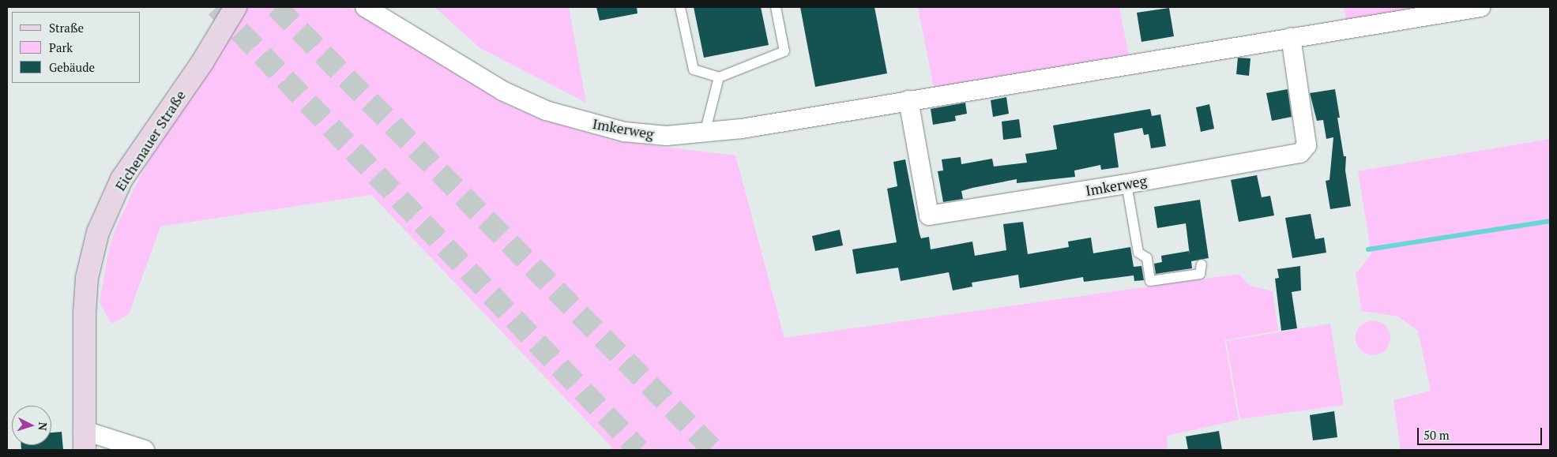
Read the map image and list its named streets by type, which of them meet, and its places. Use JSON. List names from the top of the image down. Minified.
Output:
{"streets":{"street":["Imkerweg","Eichenauer Straße"]},"legend":["Straße","Park","Gebäude"],"scale_bar":"50 m","north":"right"}
